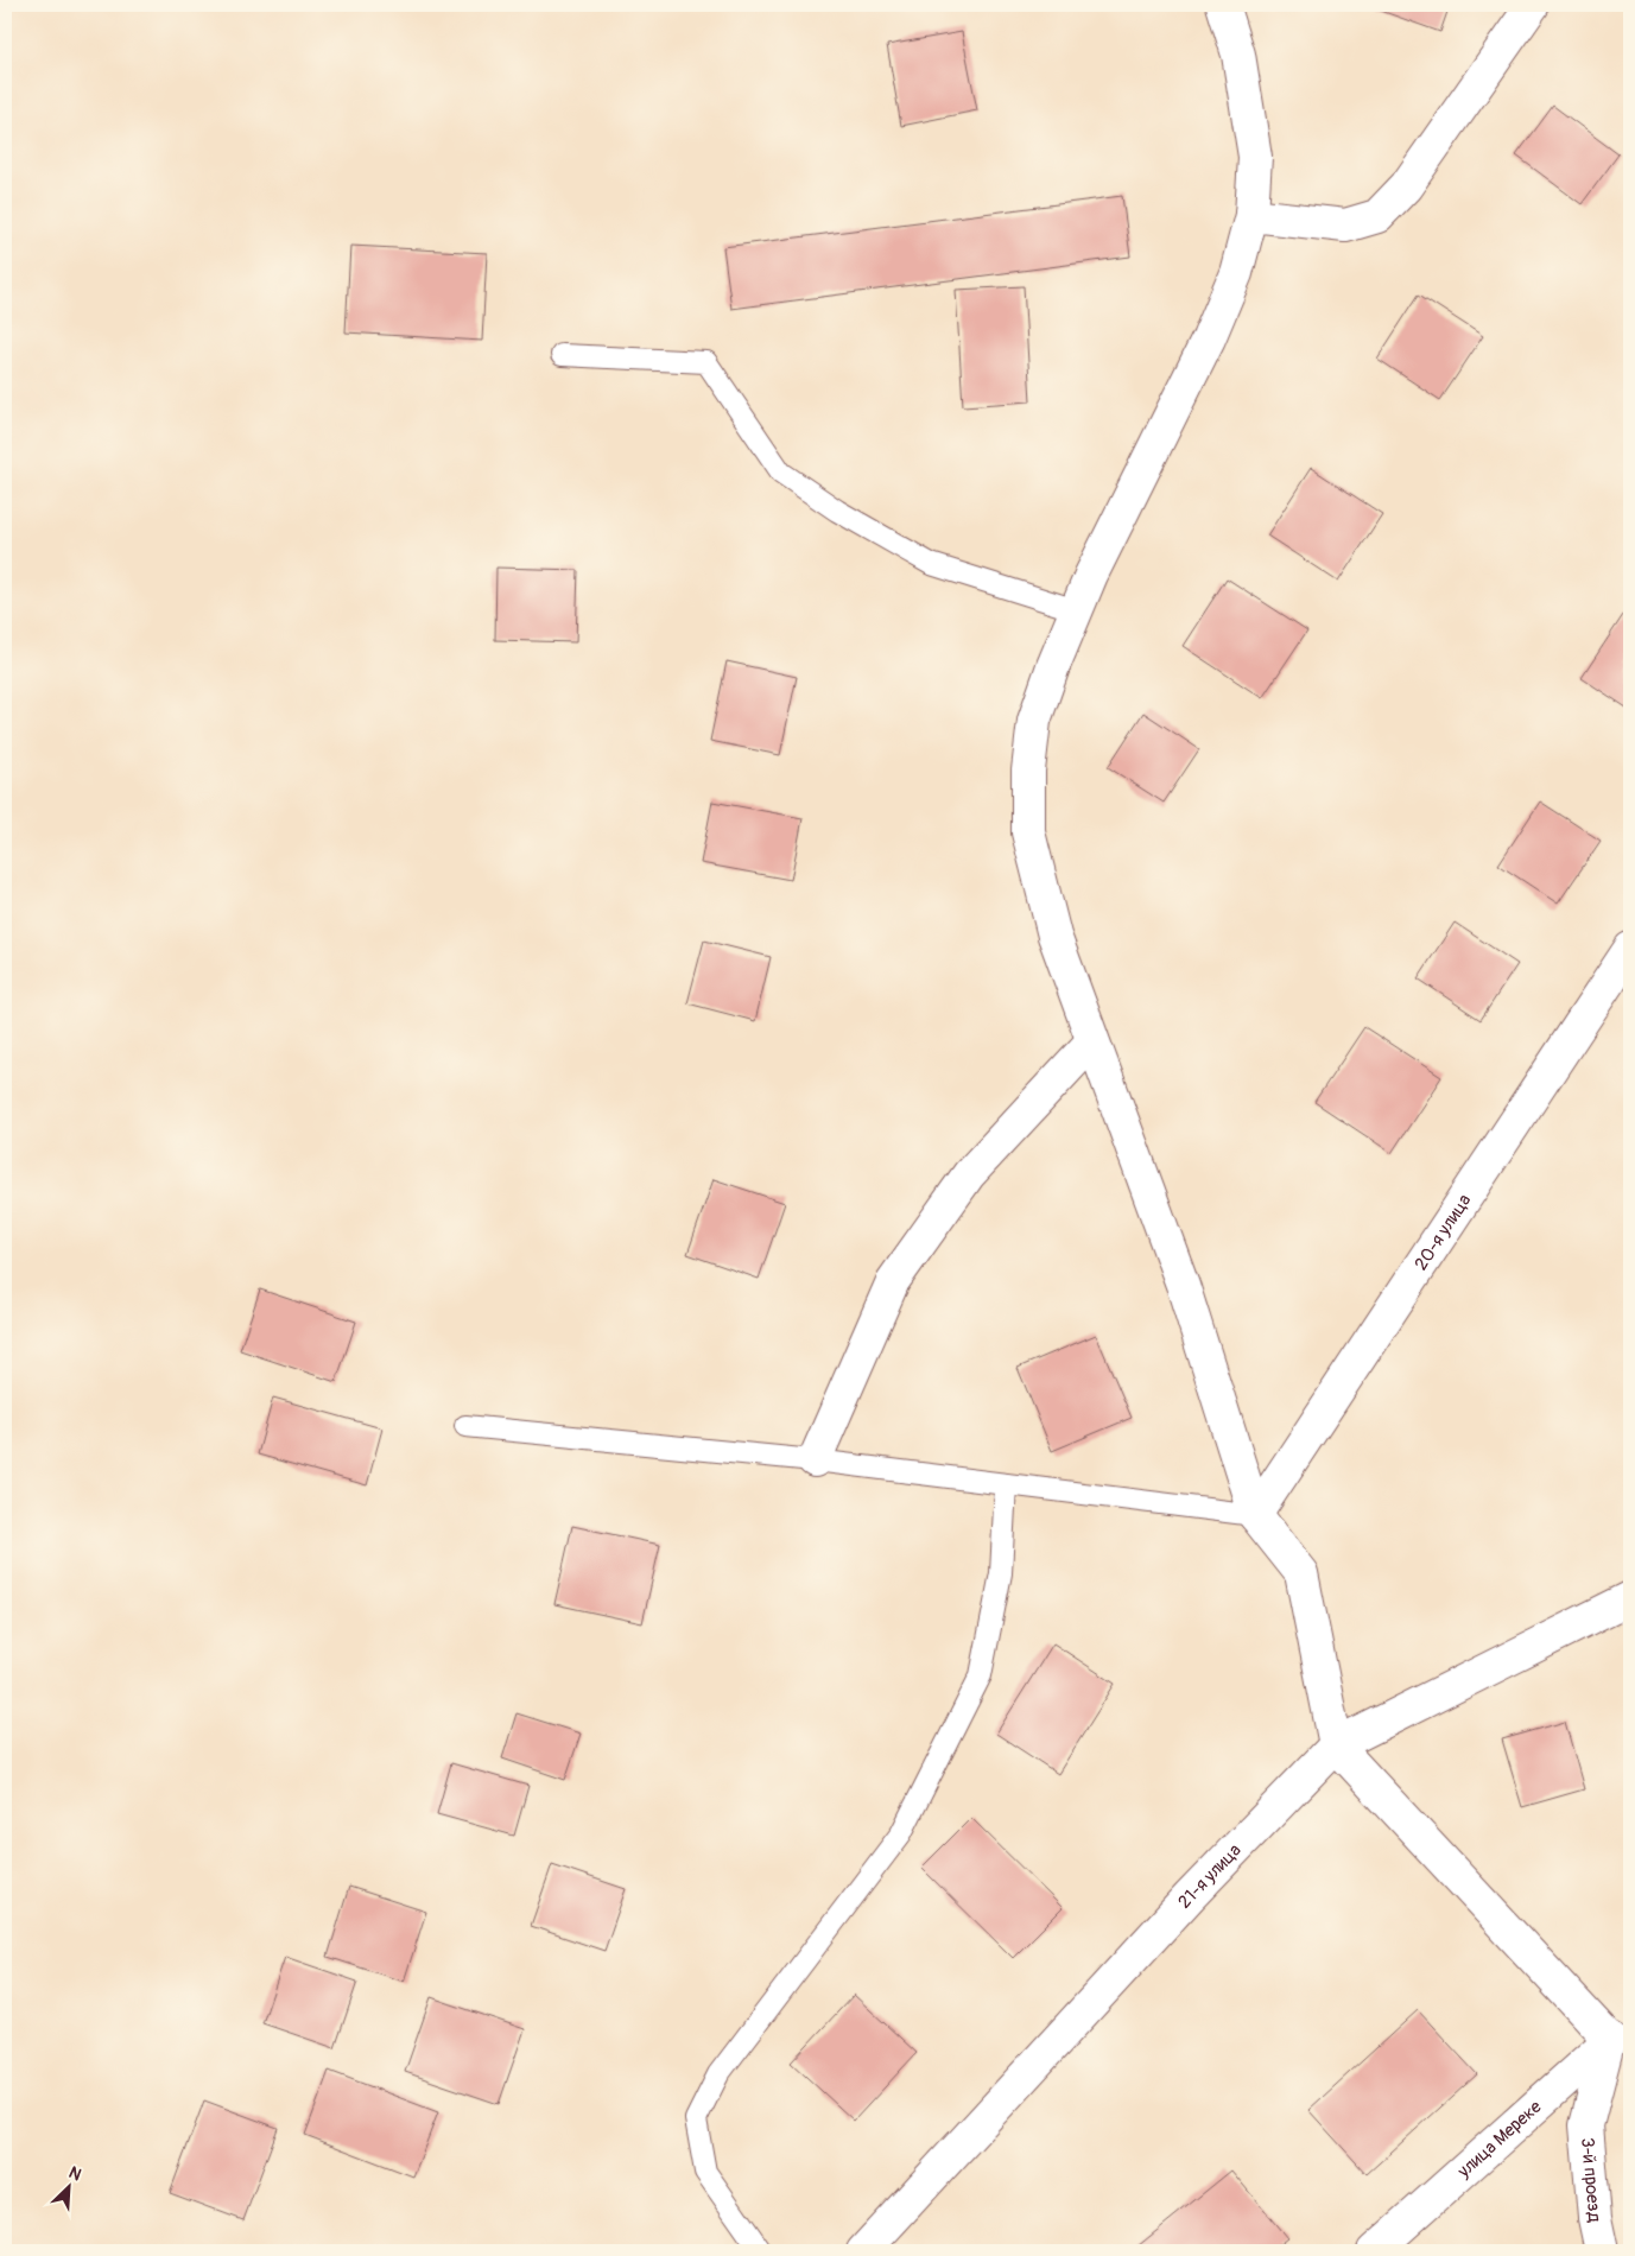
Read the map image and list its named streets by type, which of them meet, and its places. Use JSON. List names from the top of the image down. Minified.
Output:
{"streets":{"street":["20-я улица","21-я улица","улица Мереке","3-й проезд"]},"crossings":[["улица Мереке","3-й проезд"]],"north":"top right"}
